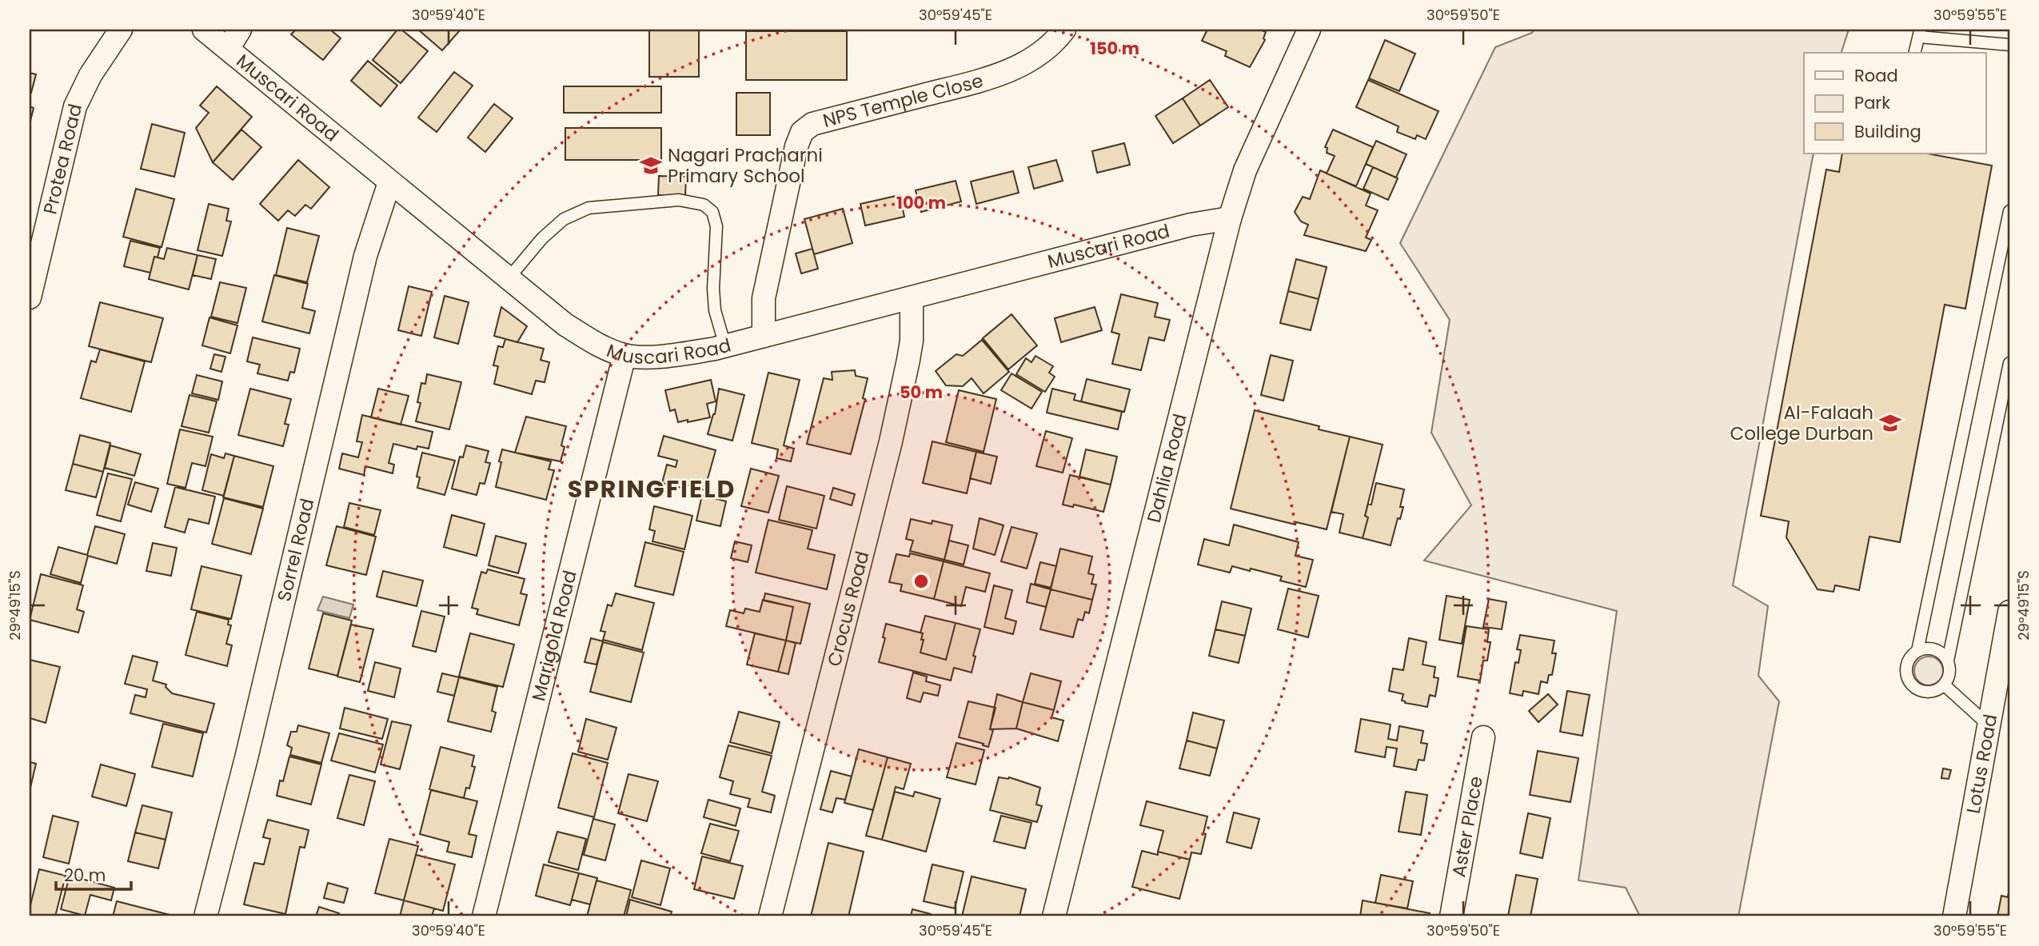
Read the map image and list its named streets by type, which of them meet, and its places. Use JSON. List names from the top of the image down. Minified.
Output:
{"streets":{"street":["Muscari Road","NPS Temple Close","Protea Road","Dahlia Road","Sorrel Road","Crocus Road","Marigold Road","Lotus Road","Aster Place"]},"crossings":[["Muscari Road","NPS Temple Close"],["Muscari Road","Dahlia Road"],["Muscari Road","Sorrel Road"],["Muscari Road","Crocus Road"],["Muscari Road","Marigold Road"]],"districts":["SPRINGFIELD"],"places":{"school or university":["Nagari Pracharni Primary School","Al-Falaah College Durban"]},"legend":["Road","Park","Building"],"scale_bar":"20 m","coordinates":["30°59'40\"E","30°59'45\"E","30°59'50\"E","30°59'55\"E","29°49'15\"S"],"rings":["150 m","100 m","50 m"]}
